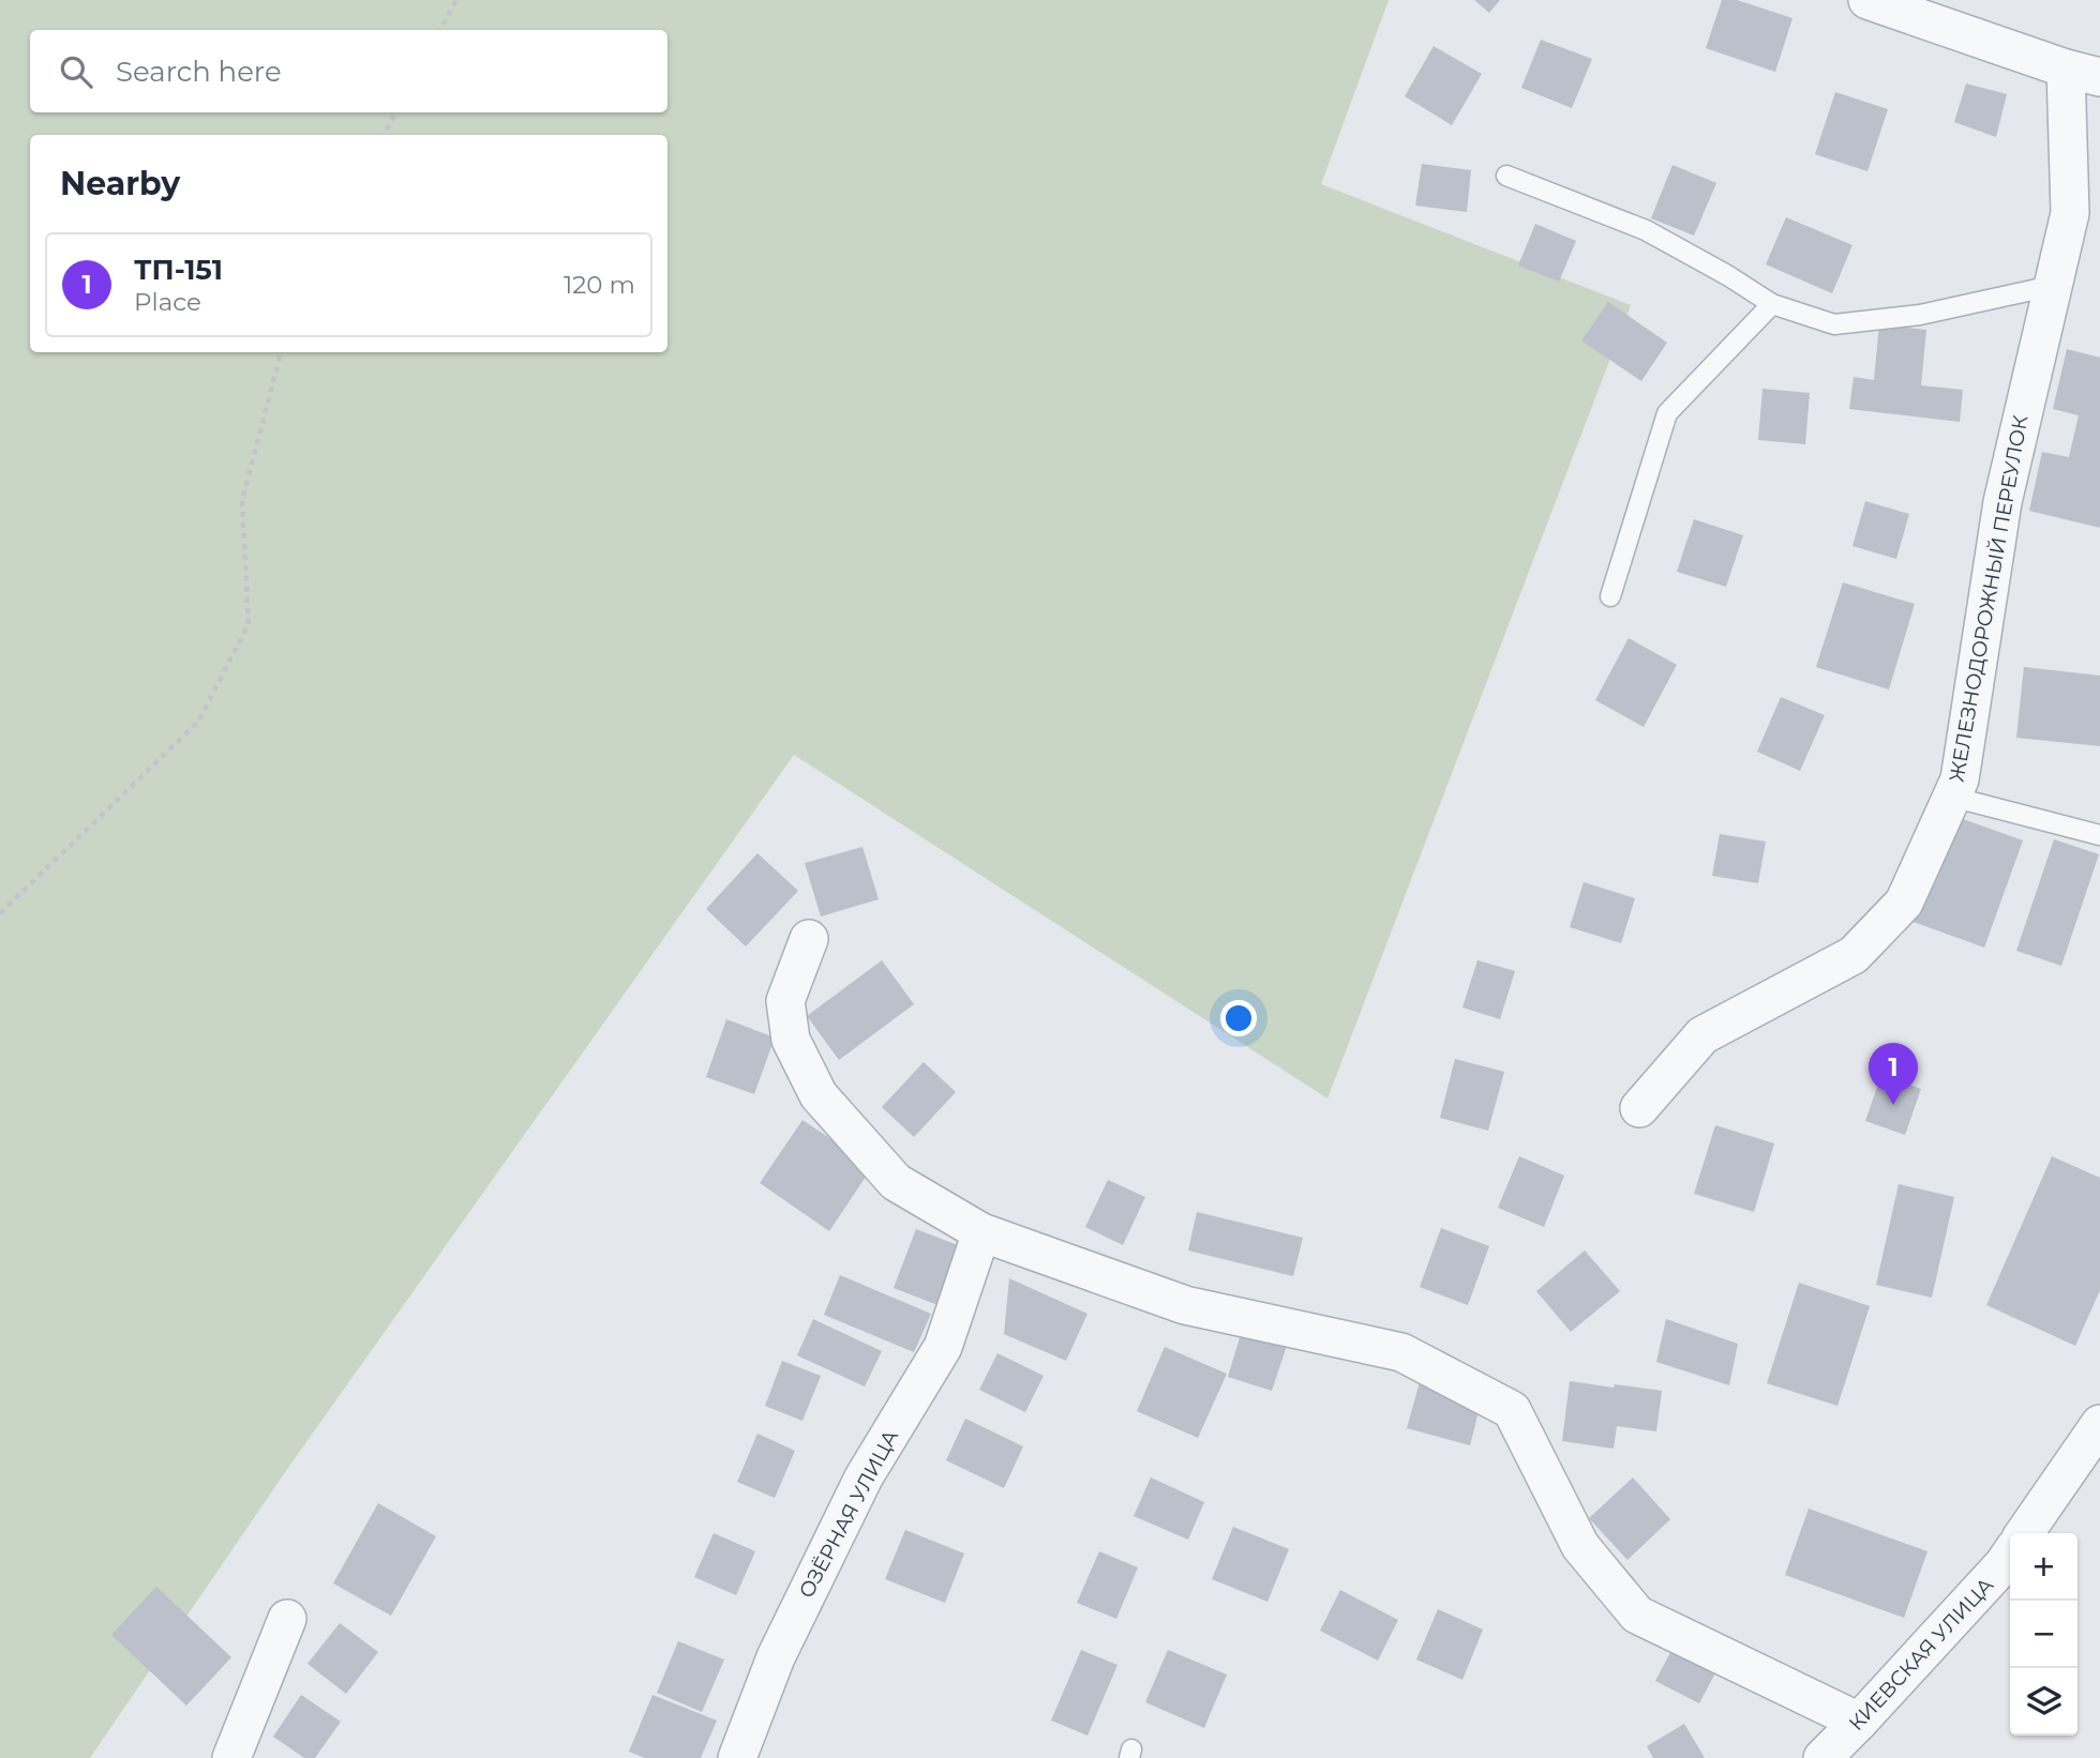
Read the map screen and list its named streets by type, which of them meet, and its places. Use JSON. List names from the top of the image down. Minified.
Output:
{"streets":{"street":["ЖЕЛЕЗНОДОРОЖНЫЙ ПЕРЕУЛОК","ОЗЁРНАЯ УЛИЦА","КИЕВСКАЯ УЛИЦА"]},"page":{"search":"Search here","heading":"Nearby","list":[{"mark":"1","name":"ТП-151","note":"Place","value":"120 m"}],"pins":"1","map_buttons":["+","−"]}}
